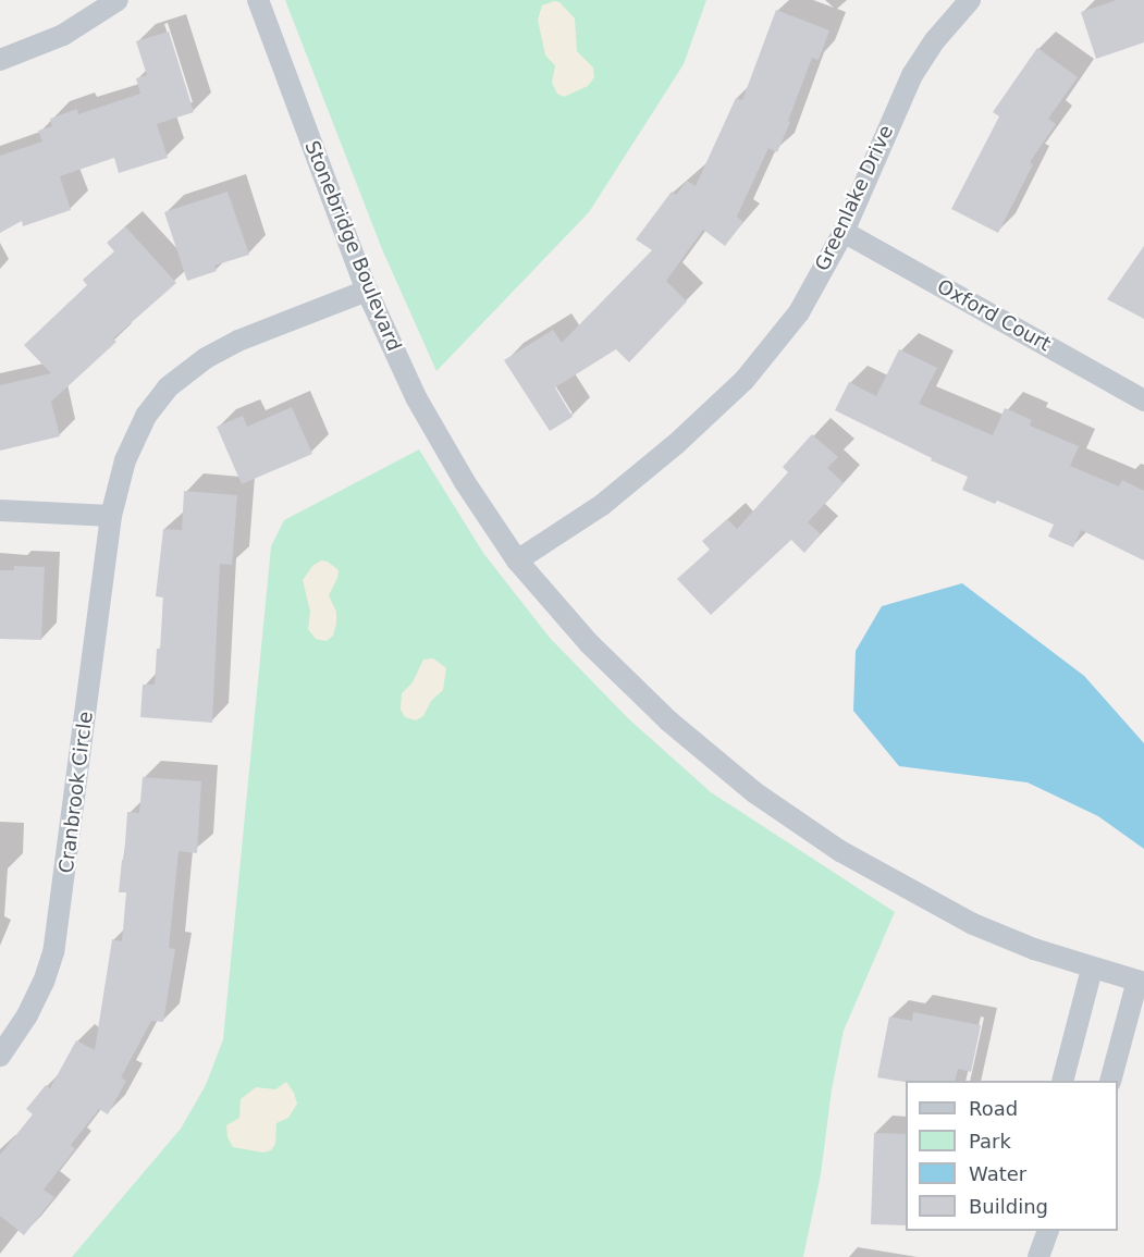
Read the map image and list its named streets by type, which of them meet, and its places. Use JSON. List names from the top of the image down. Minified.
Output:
{"streets":{"street":["Greenlake Drive","Stonebridge Boulevard","Oxford Court","Cranbrook Circle"]},"crossings":[["Greenlake Drive","Stonebridge Boulevard"],["Greenlake Drive","Oxford Court"],["Stonebridge Boulevard","Cranbrook Circle"]],"legend":["Road","Park","Water","Building"]}
